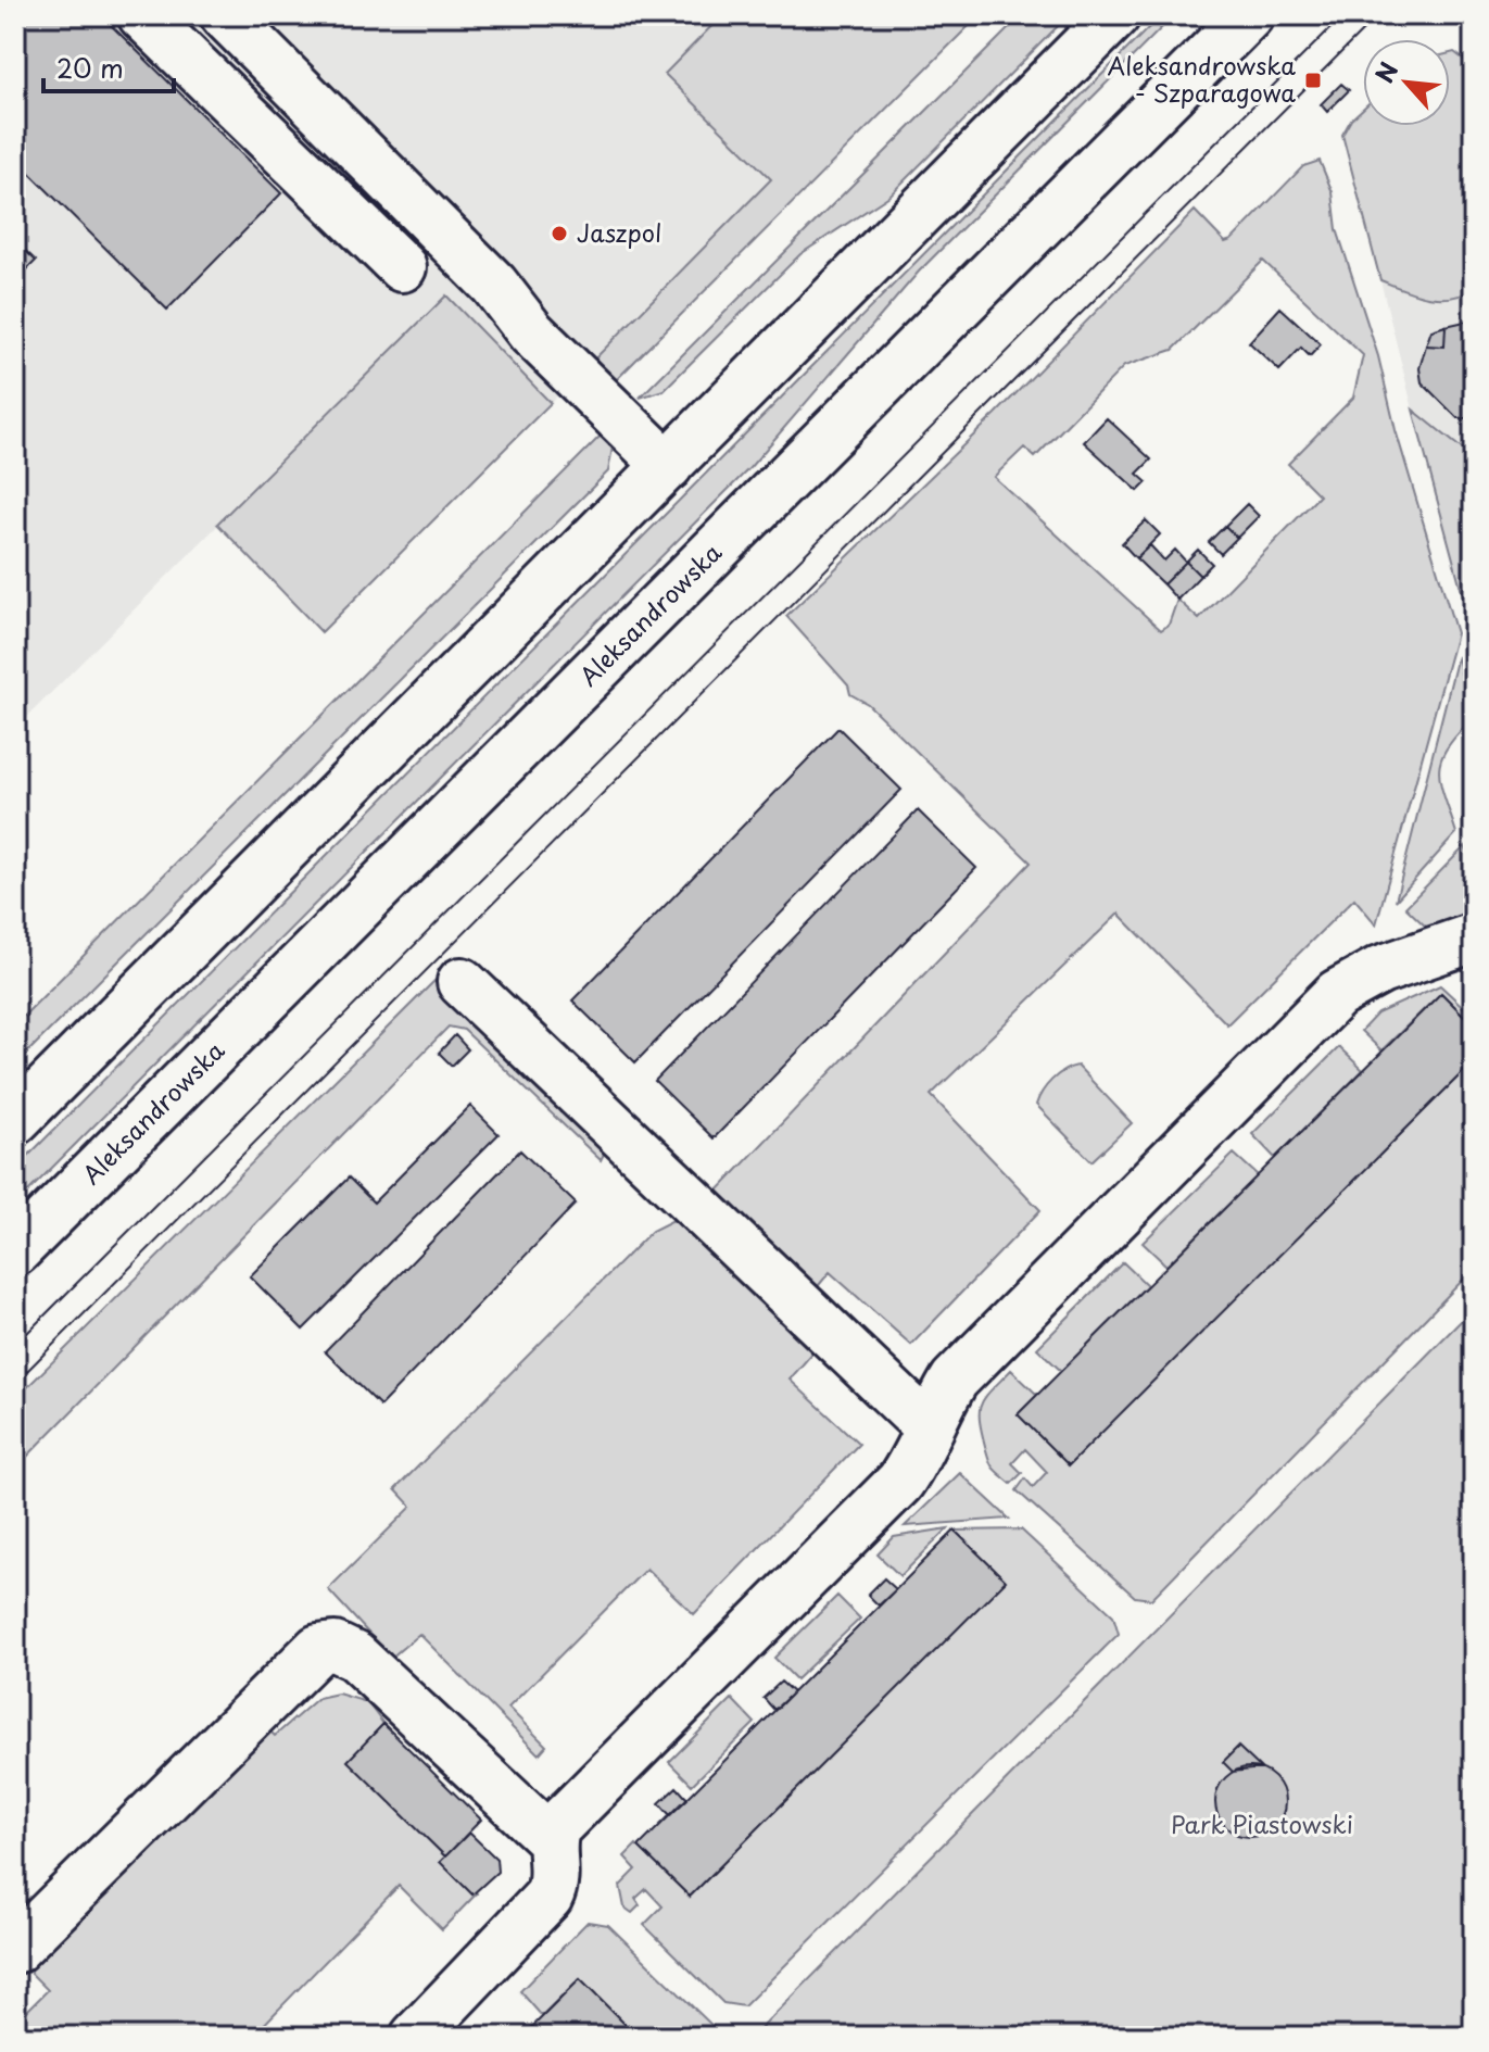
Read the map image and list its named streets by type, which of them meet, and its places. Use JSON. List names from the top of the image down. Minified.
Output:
{"streets":{"main road":["Aleksandrowska"]},"parks":["Park Piastowski"],"places":{"transit":["Aleksandrowska - Szparagowa"],"other":["Jaszpol"]},"scale_bar":"20 m","north":"top left"}
